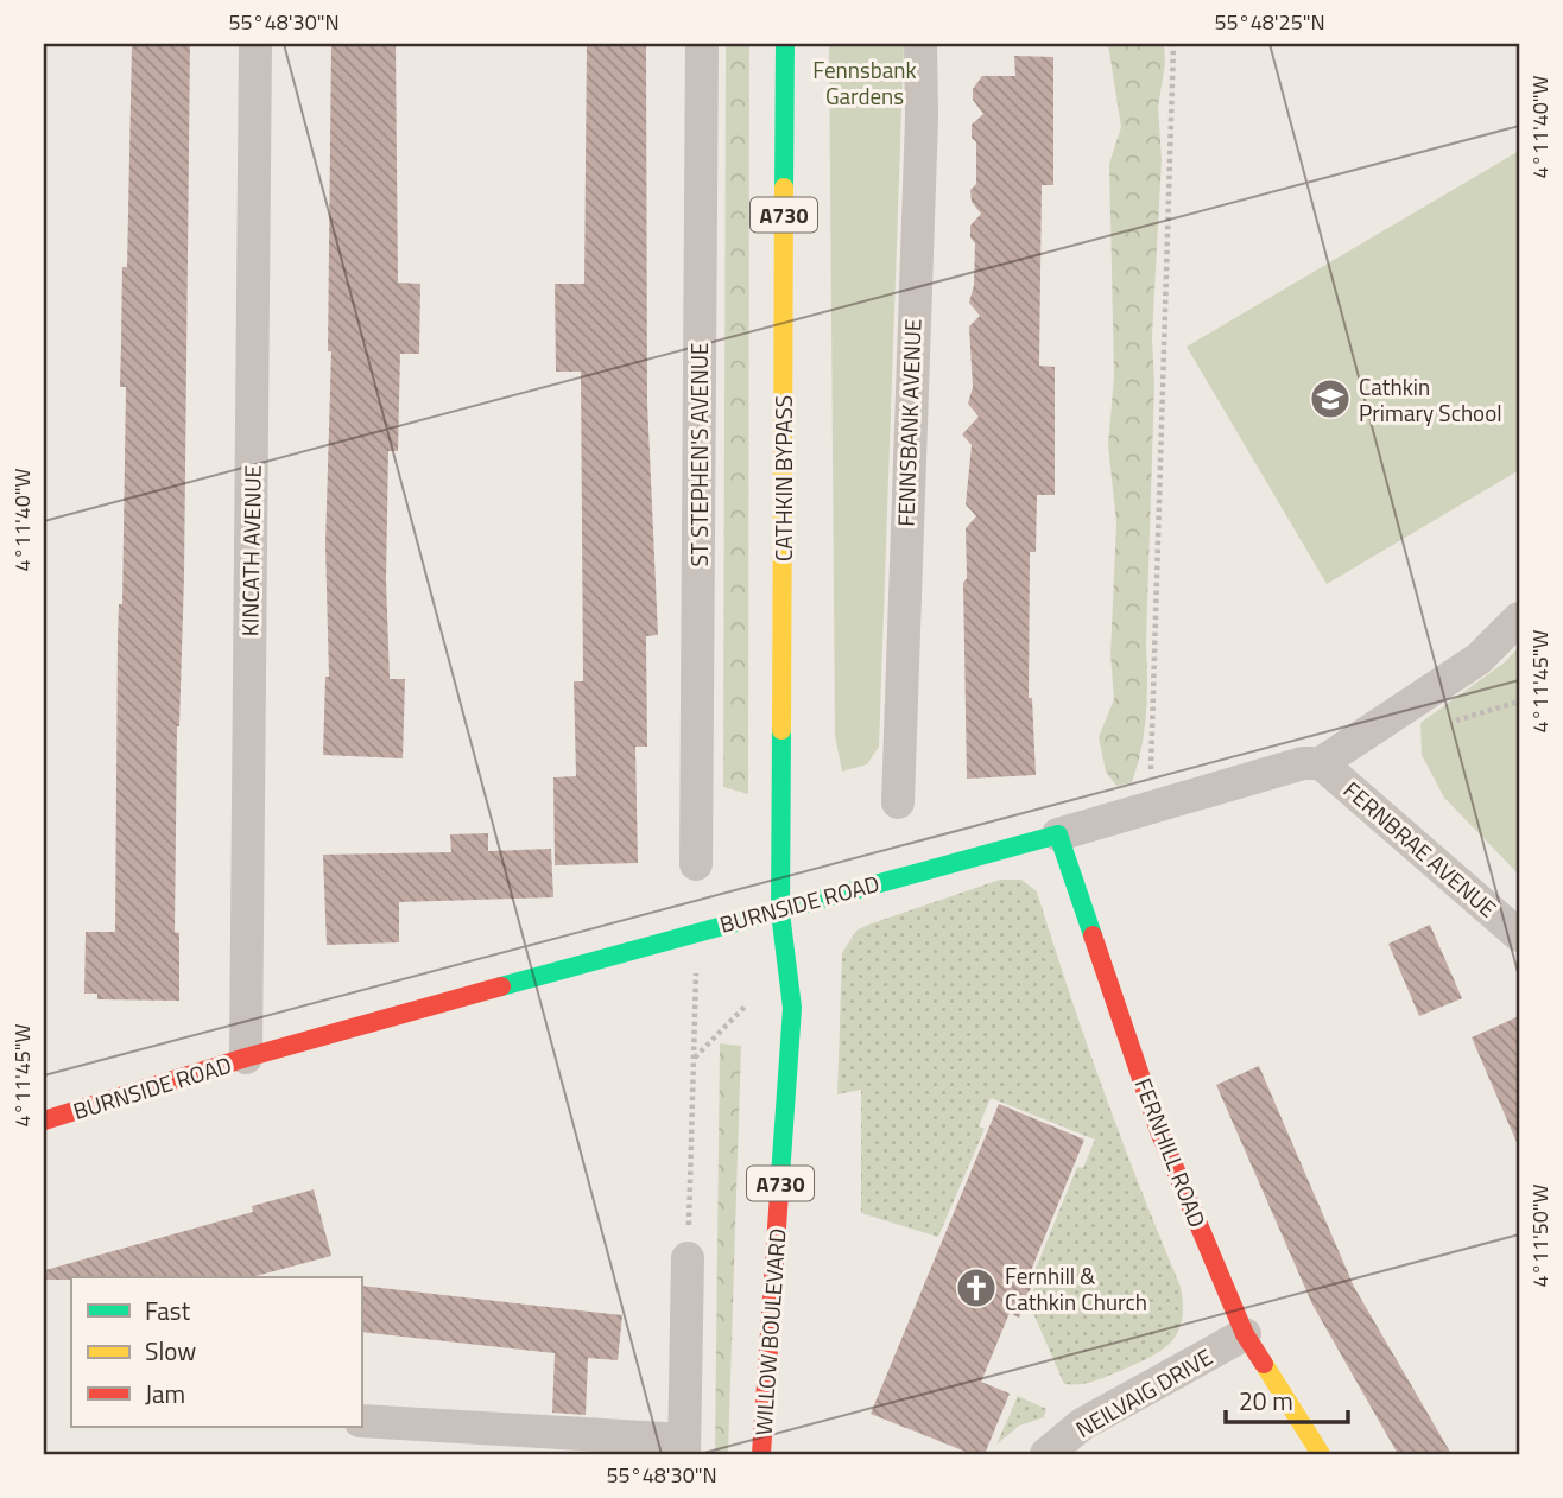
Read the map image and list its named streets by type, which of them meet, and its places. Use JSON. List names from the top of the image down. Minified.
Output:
{"streets":{"street":["A730","FENNSBANK AVENUE","ST STEPHEN'S AVENUE","CATHKIN BYPASS","KINCATH AVENUE","FERNBRAE AVENUE","BURNSIDE ROAD","FERNHILL ROAD","WILLOW BOULEVARD","NEILVAIG DRIVE"]},"crossings":[["CATHKIN BYPASS","BURNSIDE ROAD"],["CATHKIN BYPASS","WILLOW BOULEVARD"],["KINCATH AVENUE","BURNSIDE ROAD"],["FERNBRAE AVENUE","BURNSIDE ROAD"],["BURNSIDE ROAD","FERNHILL ROAD"],["BURNSIDE ROAD","WILLOW BOULEVARD"],["FERNHILL ROAD","NEILVAIG DRIVE"]],"parks":["Fennsbank Gardens"],"places":{"school or university":["Cathkin Primary School"],"church":["Fernhill & Cathkin Church"]},"legend":["Fast","Slow","Jam"],"scale_bar":"20 m","coordinates":["55°48'30\"N","55°48'25\"N","4°11'40\"W","4°11'45\"W","4°11'50\"W"]}
